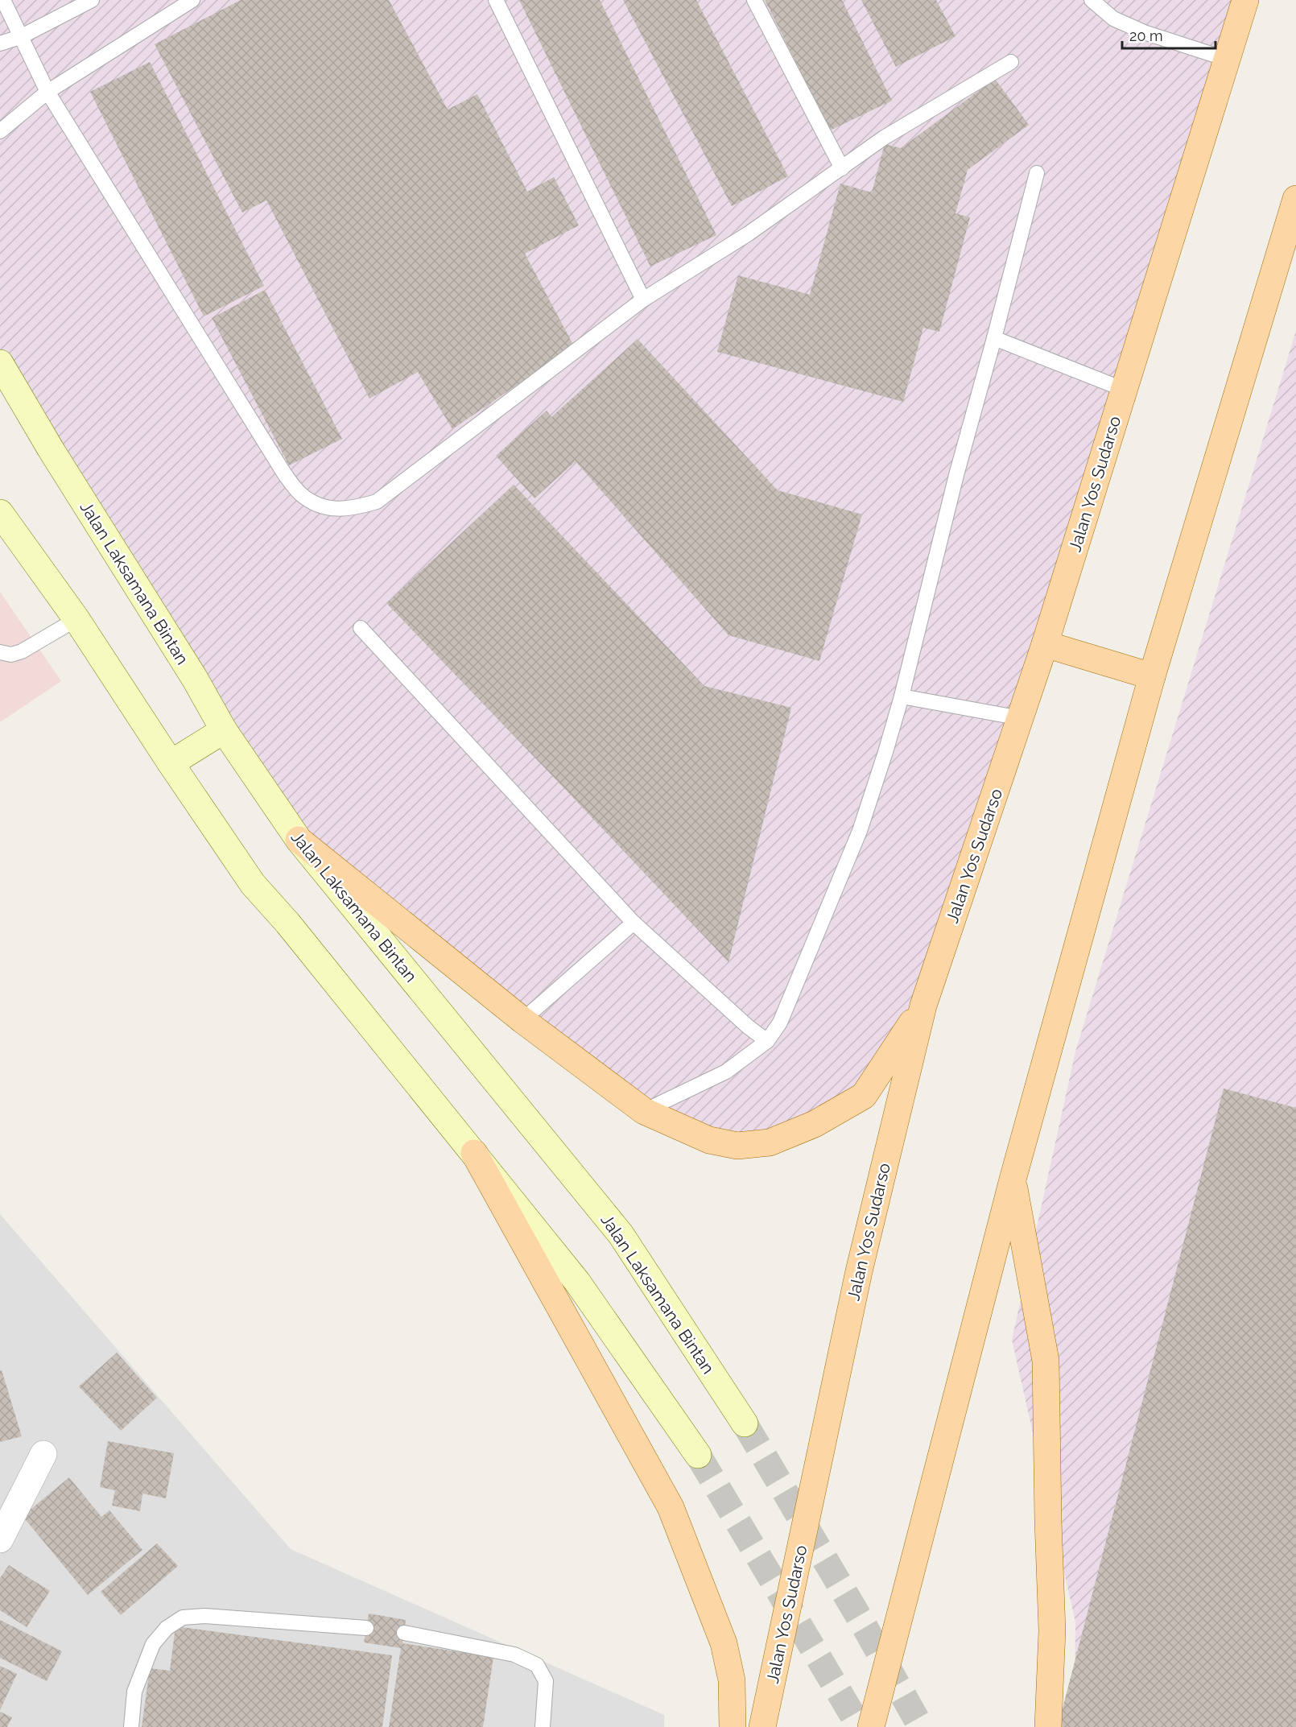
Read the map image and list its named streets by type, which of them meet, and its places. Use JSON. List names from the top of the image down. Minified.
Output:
{"streets":{"main road":["Jalan Yos Sudarso","Jalan Laksamana Bintan"]},"scale_bar":"20 m"}
